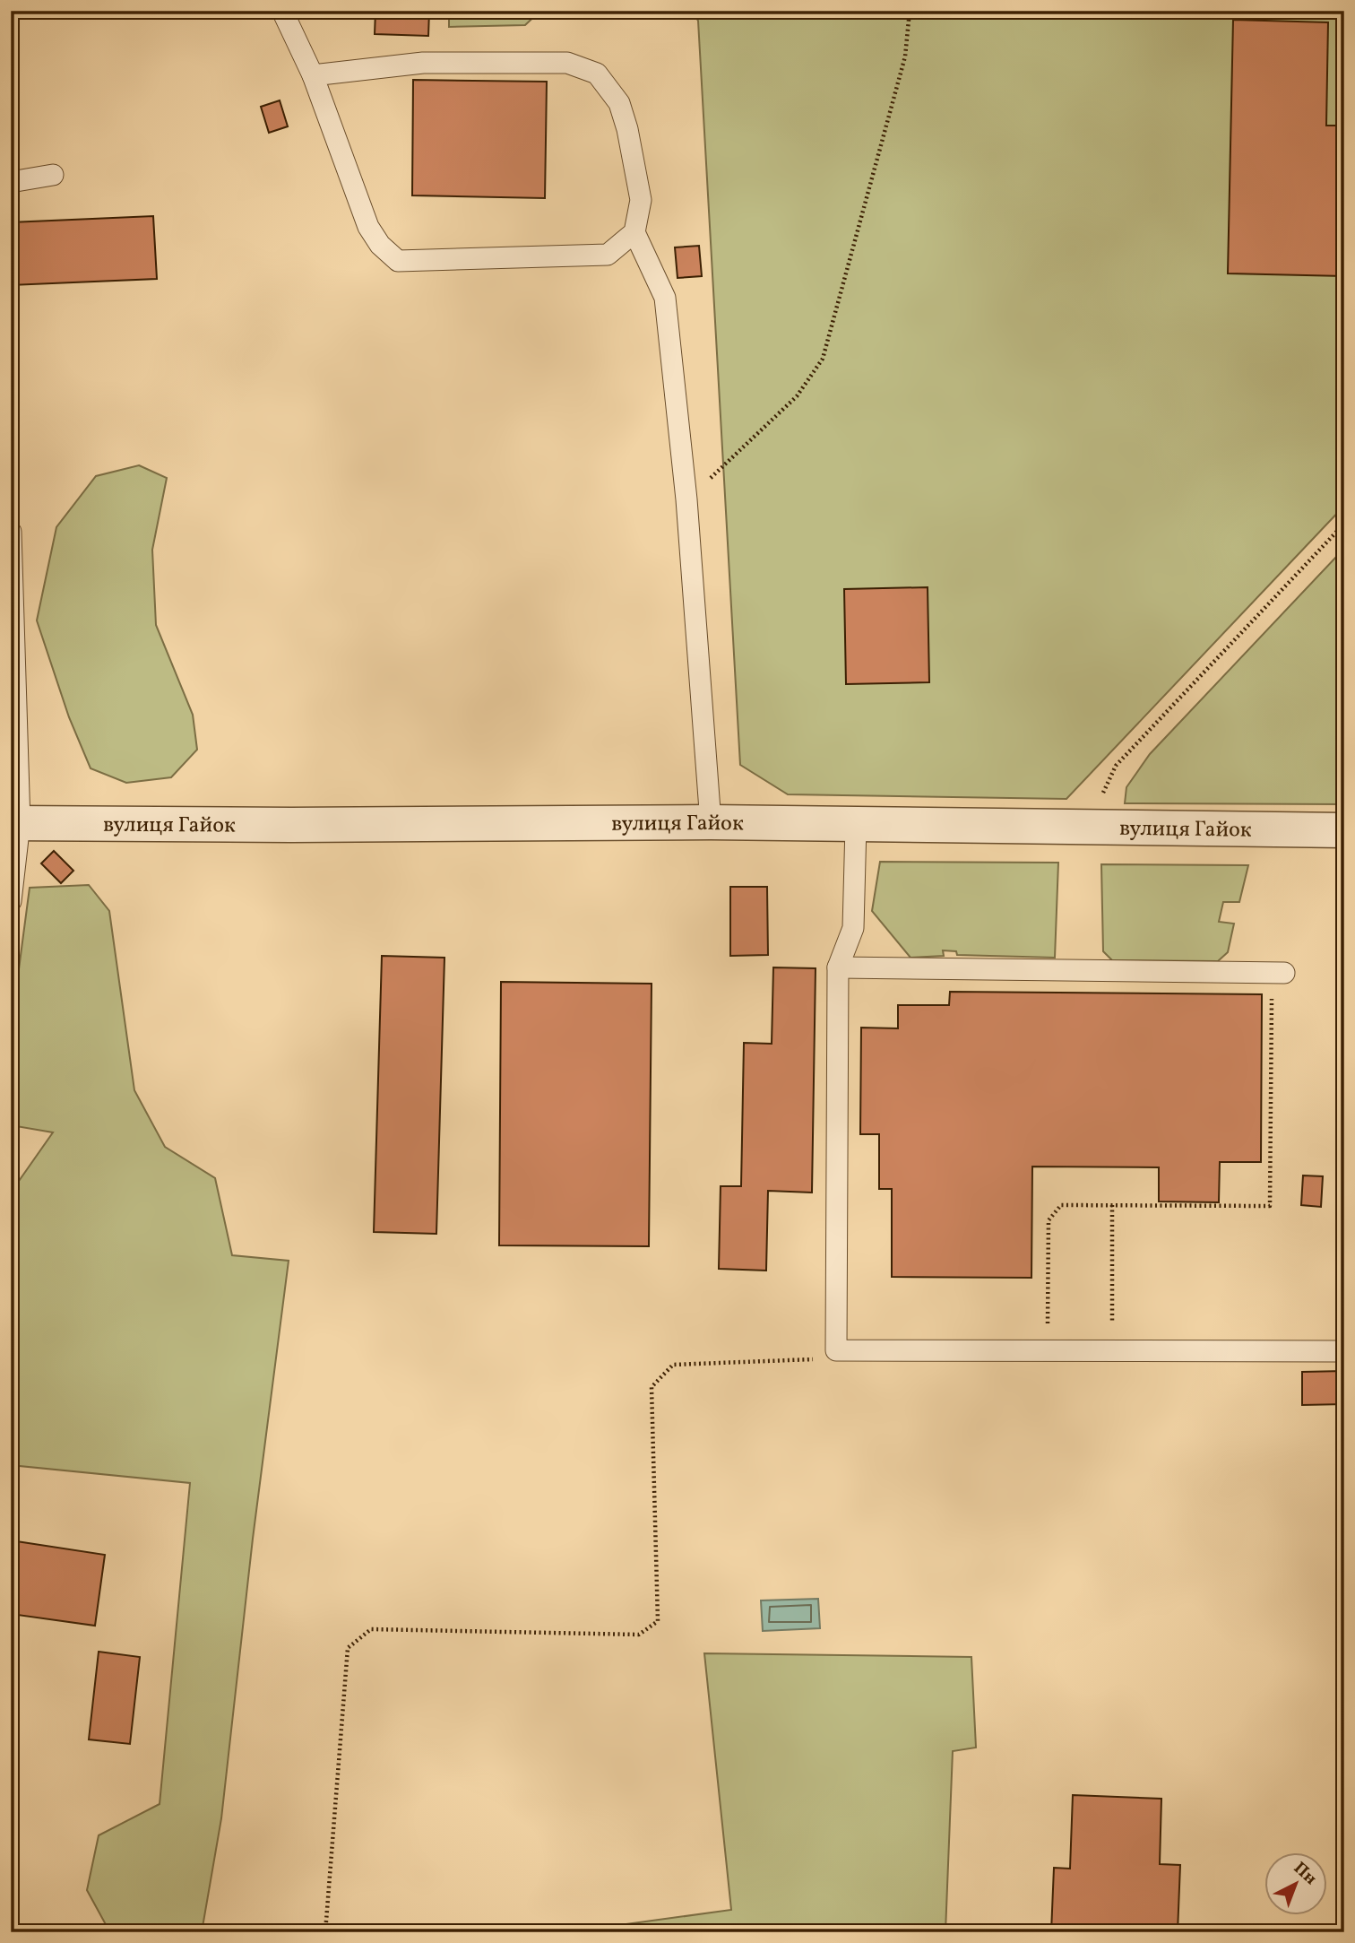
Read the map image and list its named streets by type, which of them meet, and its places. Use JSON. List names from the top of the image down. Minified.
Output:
{"streets":{"street":["вулиця Гайок"]},"north":"top right"}
